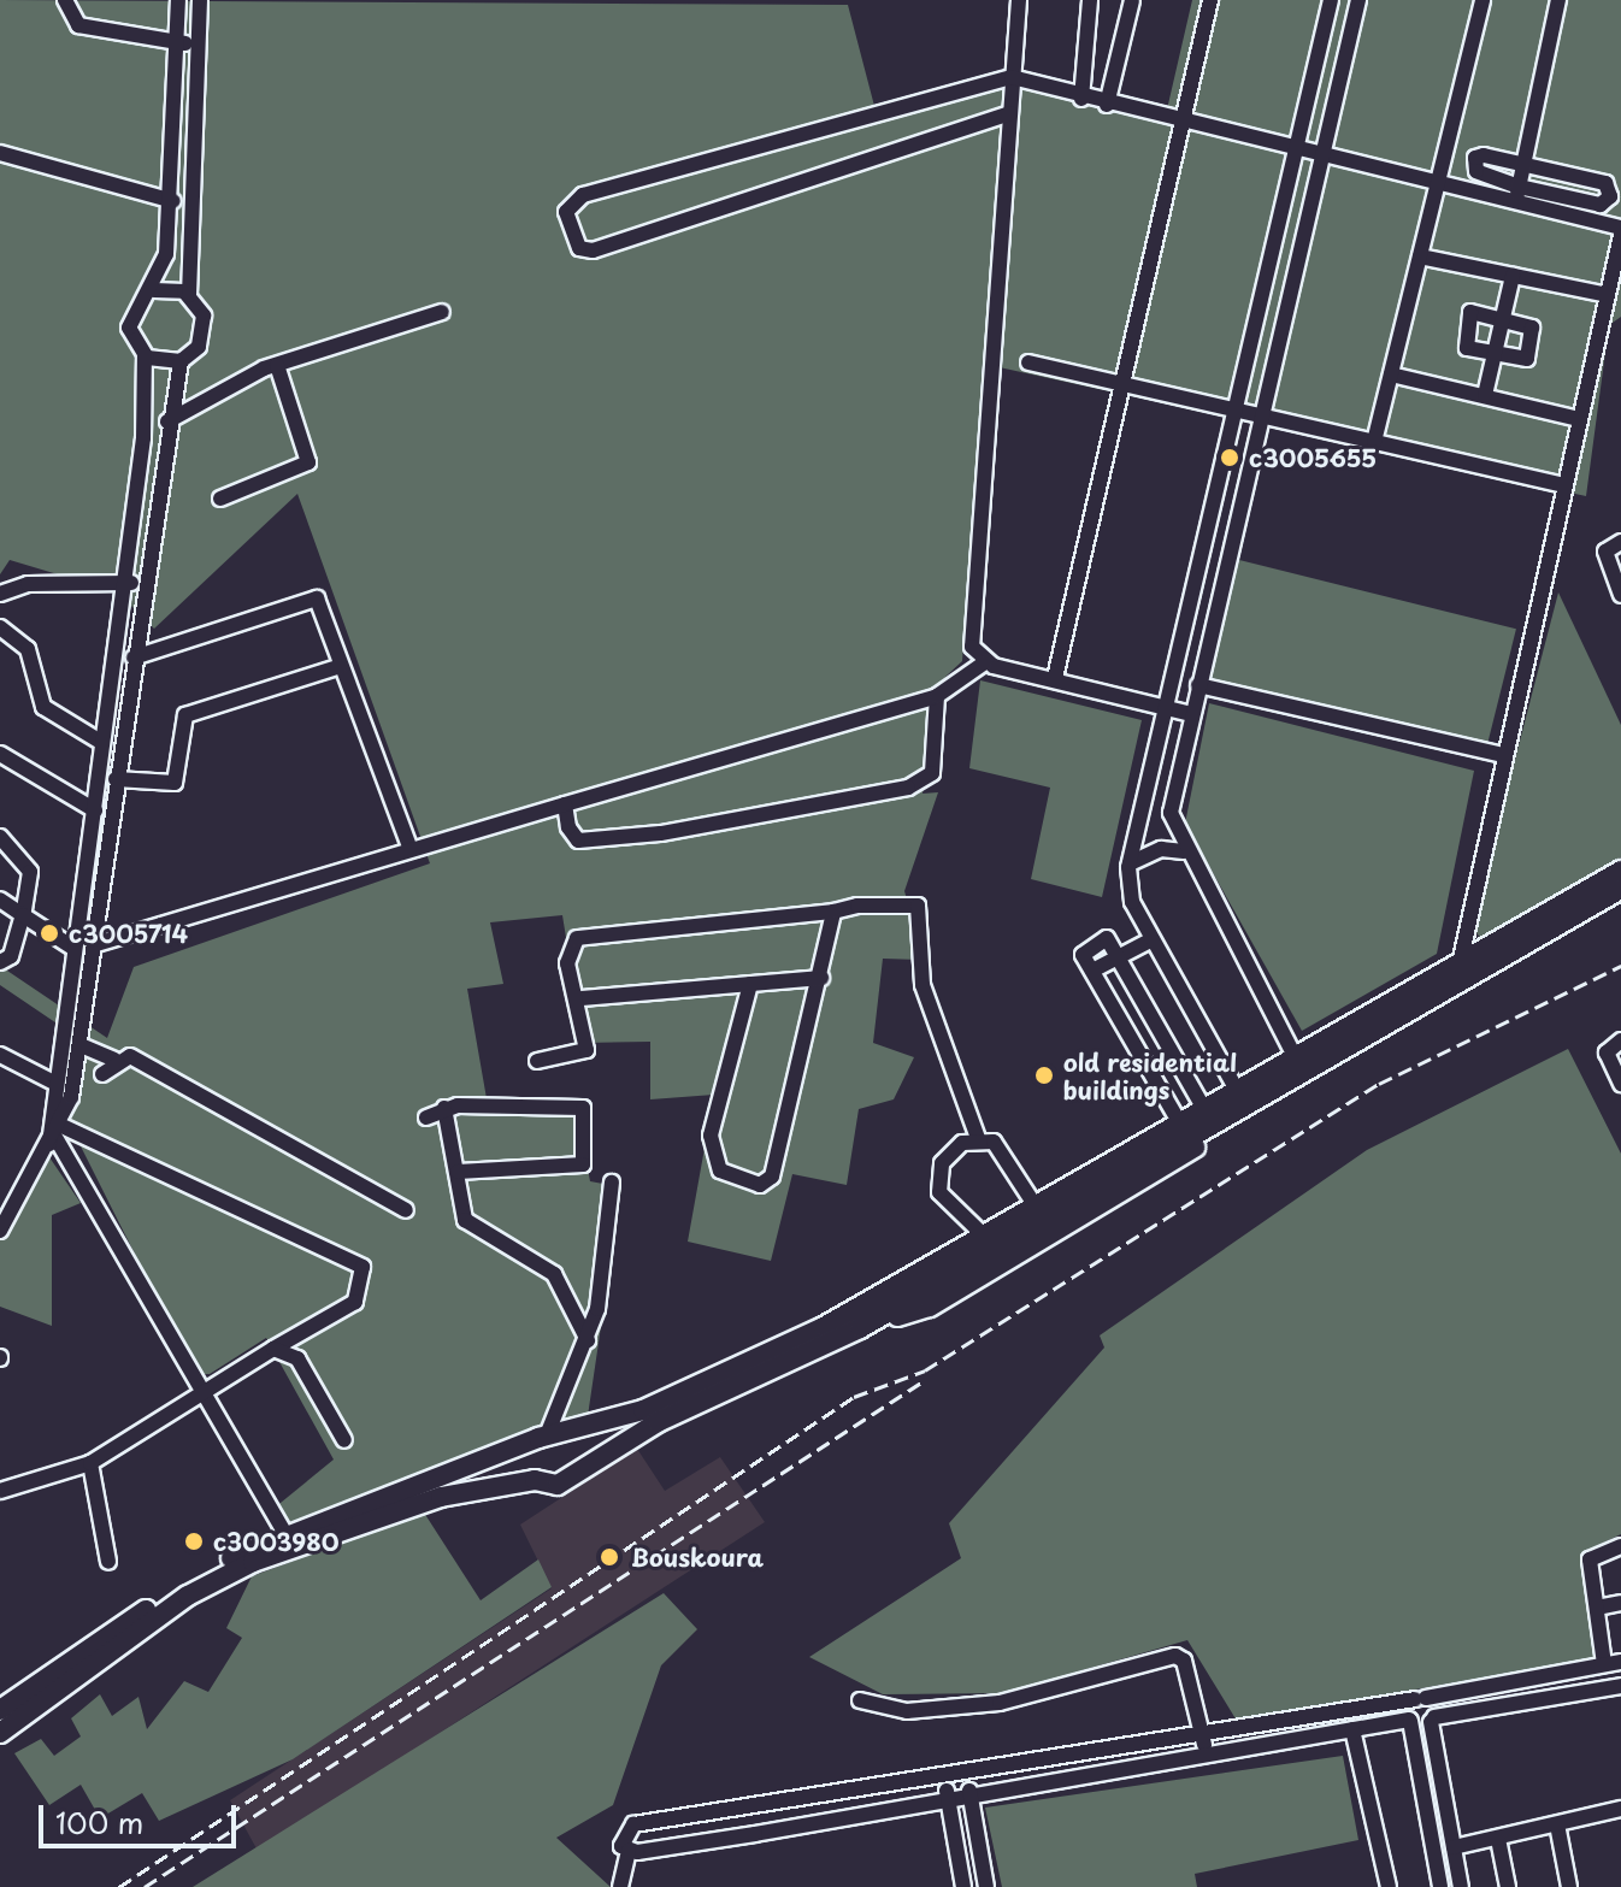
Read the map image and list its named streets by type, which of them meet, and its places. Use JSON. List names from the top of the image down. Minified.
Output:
{"places":["c3005655","c3005714","old residential buildings","c3003980","Bouskoura"],"scale_bar":"100 m"}
